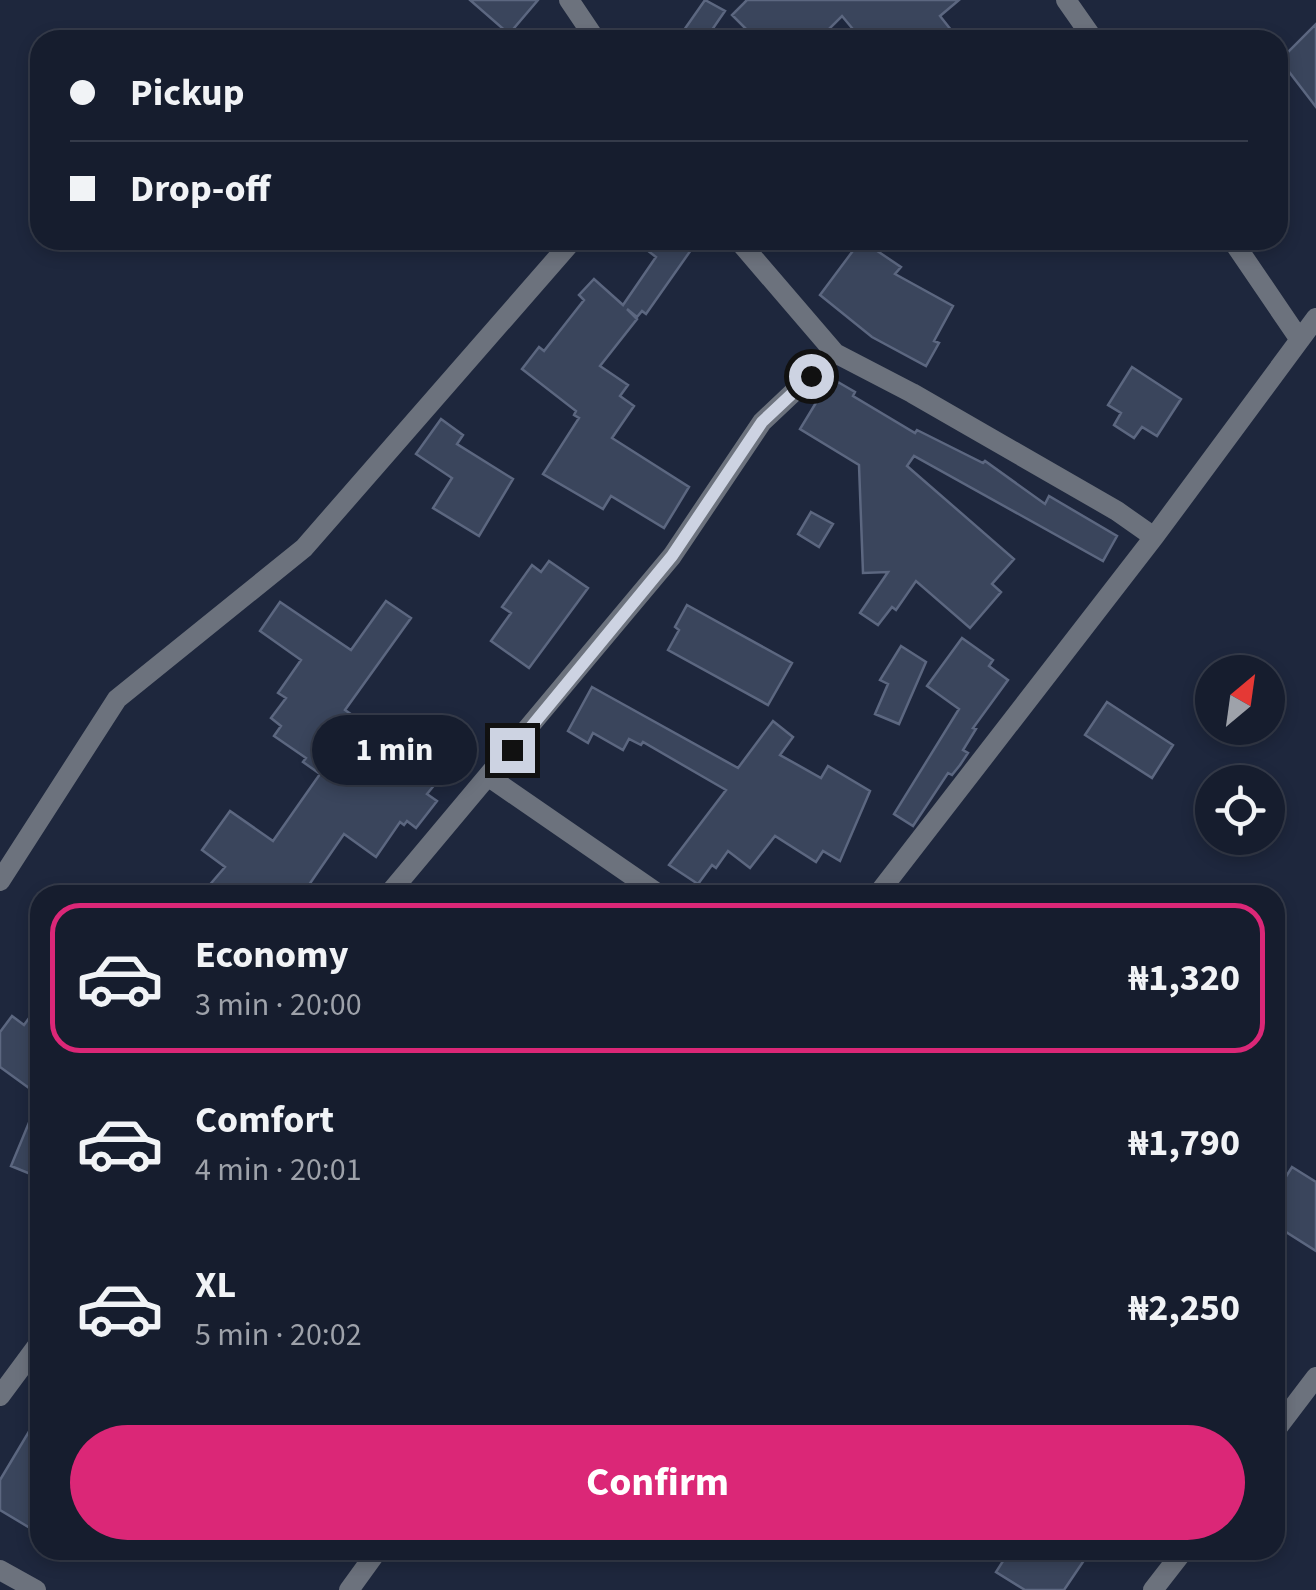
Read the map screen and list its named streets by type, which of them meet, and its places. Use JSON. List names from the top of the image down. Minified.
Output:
{"north":"top right","page":{"banner":["Pickup","Drop-off"],"bubble":"1 min","list":[{"name":"Economy","note":"3 min · 20:00","value":"₦1,320"},{"name":"Comfort","note":"4 min · 20:01","value":"₦1,790"},{"name":"XL","note":"5 min · 20:02","value":"₦2,250"}],"buttons":"Confirm"}}
